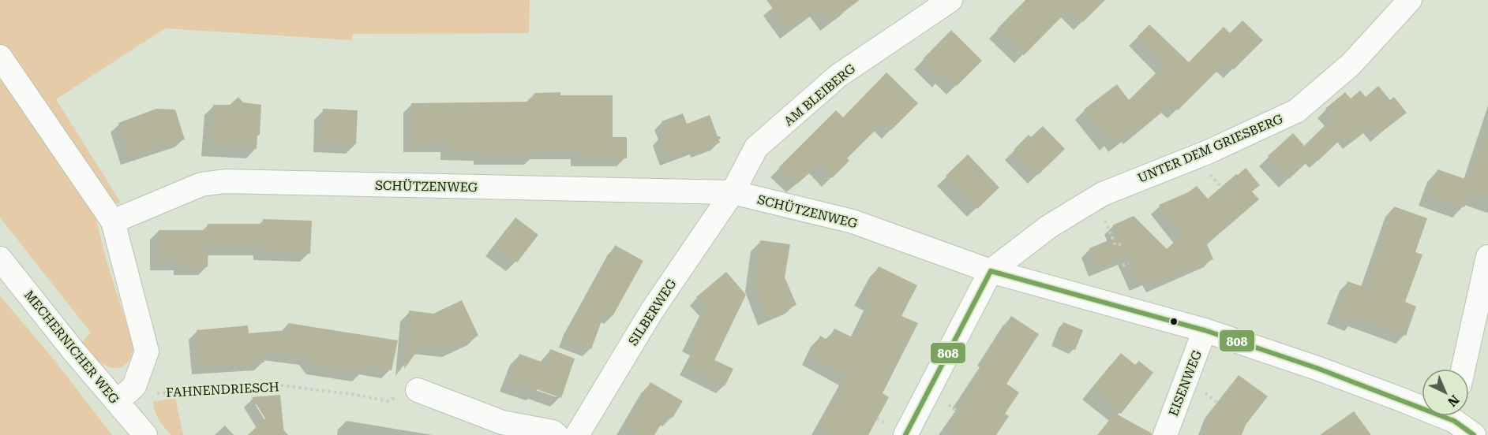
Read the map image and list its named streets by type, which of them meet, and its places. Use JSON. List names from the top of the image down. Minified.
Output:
{"streets":{"street":["AM BLEIBERG","UNTER DEM GRIESBERG","SCHÜTZENWEG","SILBERWEG","MECHERNICHER WEG","EISENWEG"],"path":["FAHNENDRIESCH"]},"crossings":[["AM BLEIBERG","SCHÜTZENWEG"],["AM BLEIBERG","SILBERWEG"],["UNTER DEM GRIESBERG","SCHÜTZENWEG"],["SCHÜTZENWEG","SILBERWEG"],["SCHÜTZENWEG","EISENWEG"]],"lines":["transit line 808"],"north":"bottom right"}
